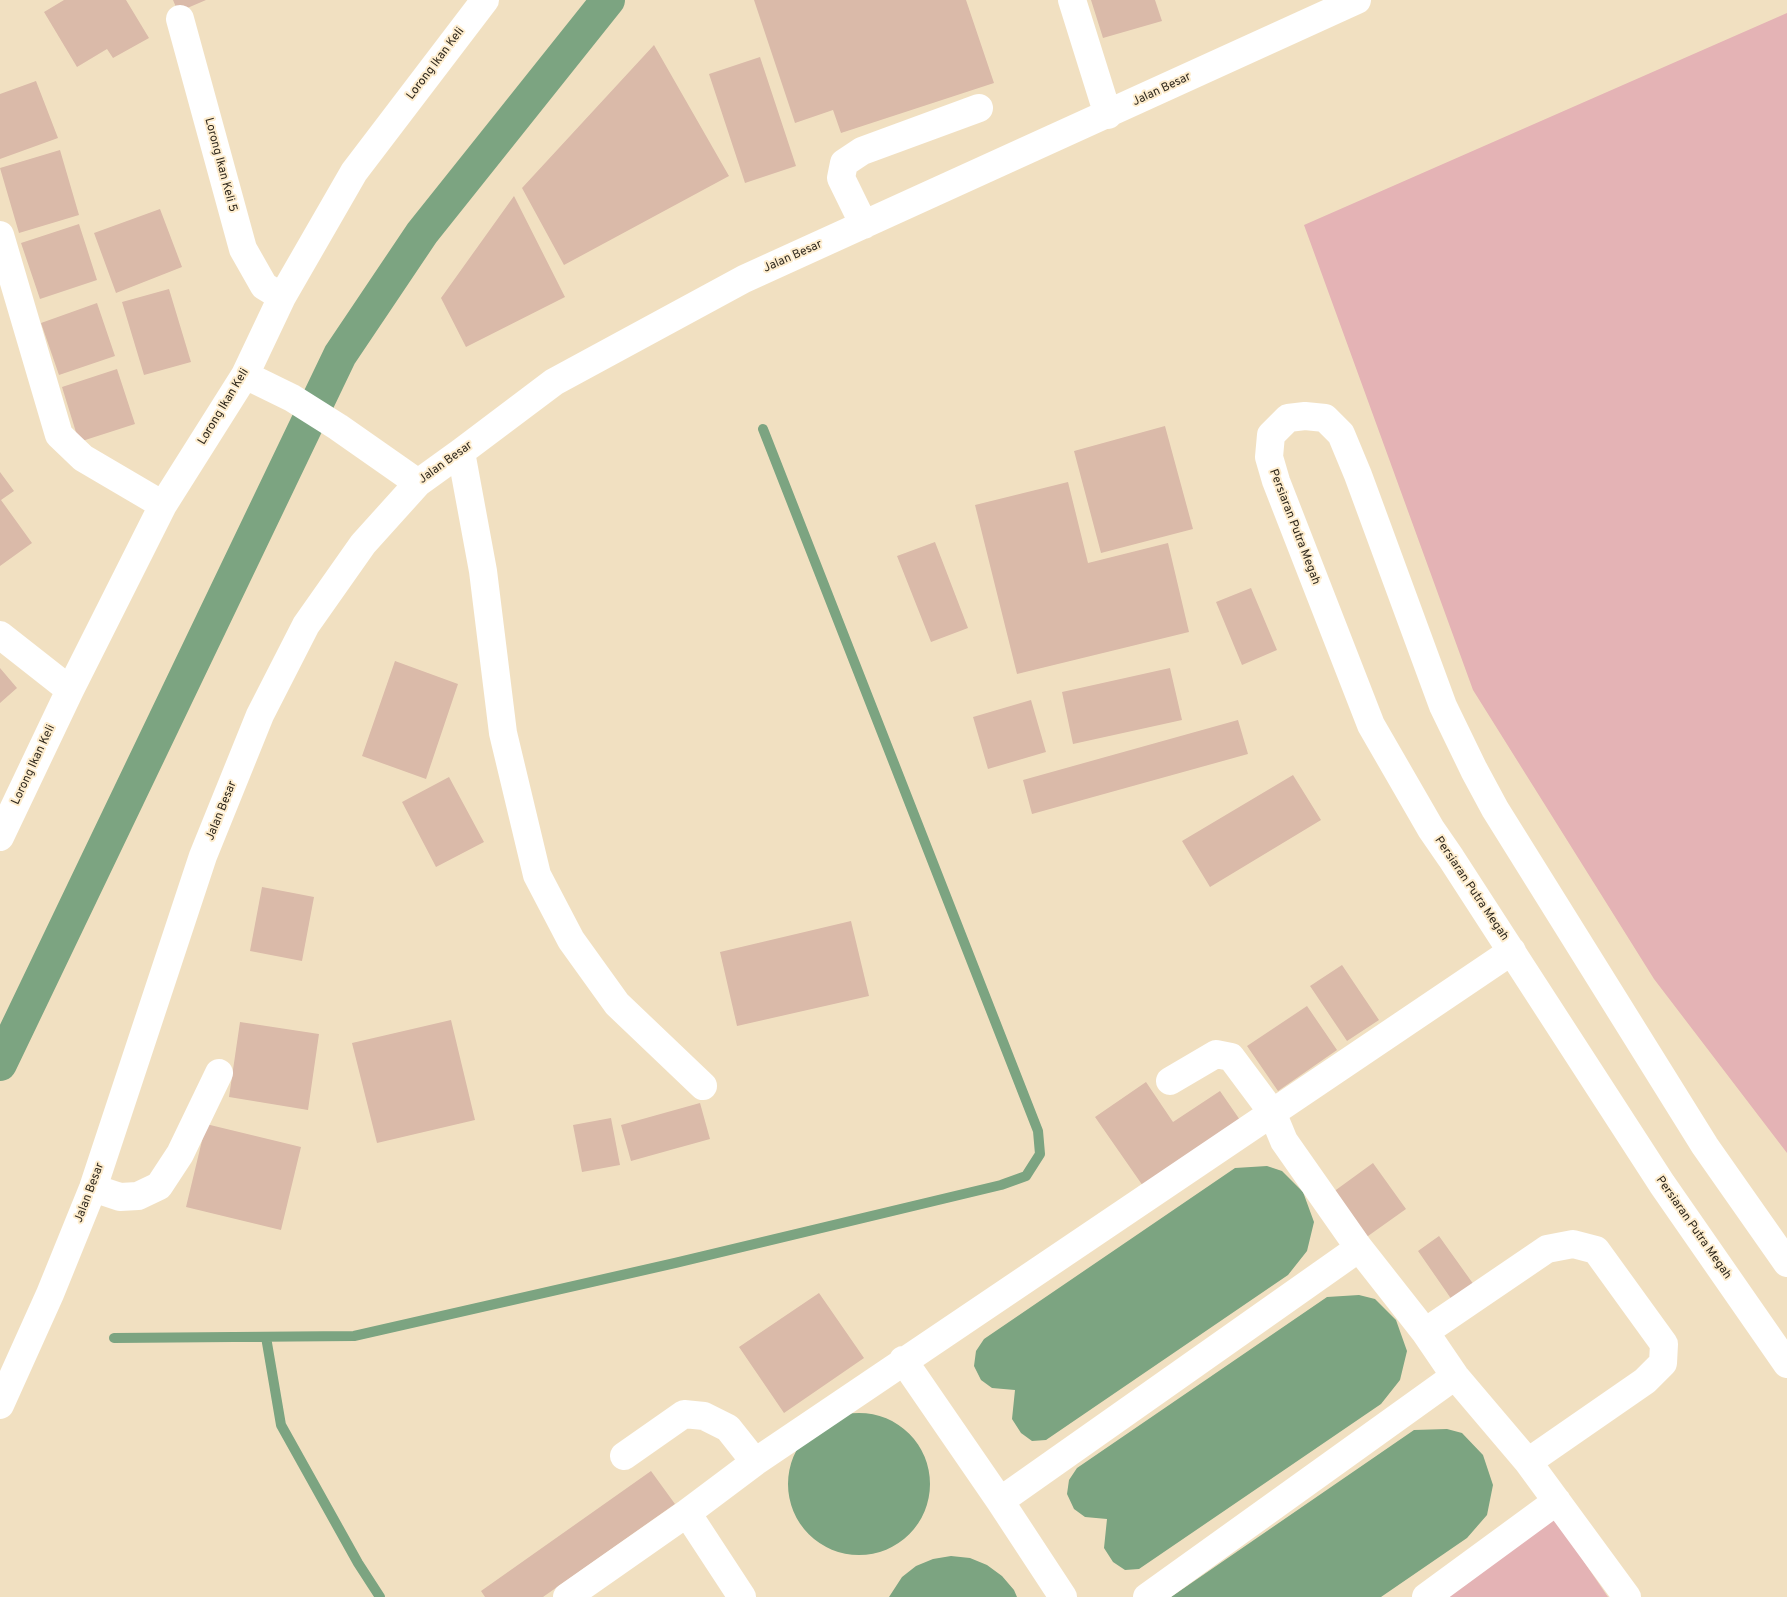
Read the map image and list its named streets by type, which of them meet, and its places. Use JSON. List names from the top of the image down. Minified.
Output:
{"streets":{"street":["Lorong Ikan Keli","Jalan Besar","Lorong Ikan Keli 5","Persiaran Putra Megah"]},"crossings":[["Lorong Ikan Keli","Lorong Ikan Keli 5"]]}
